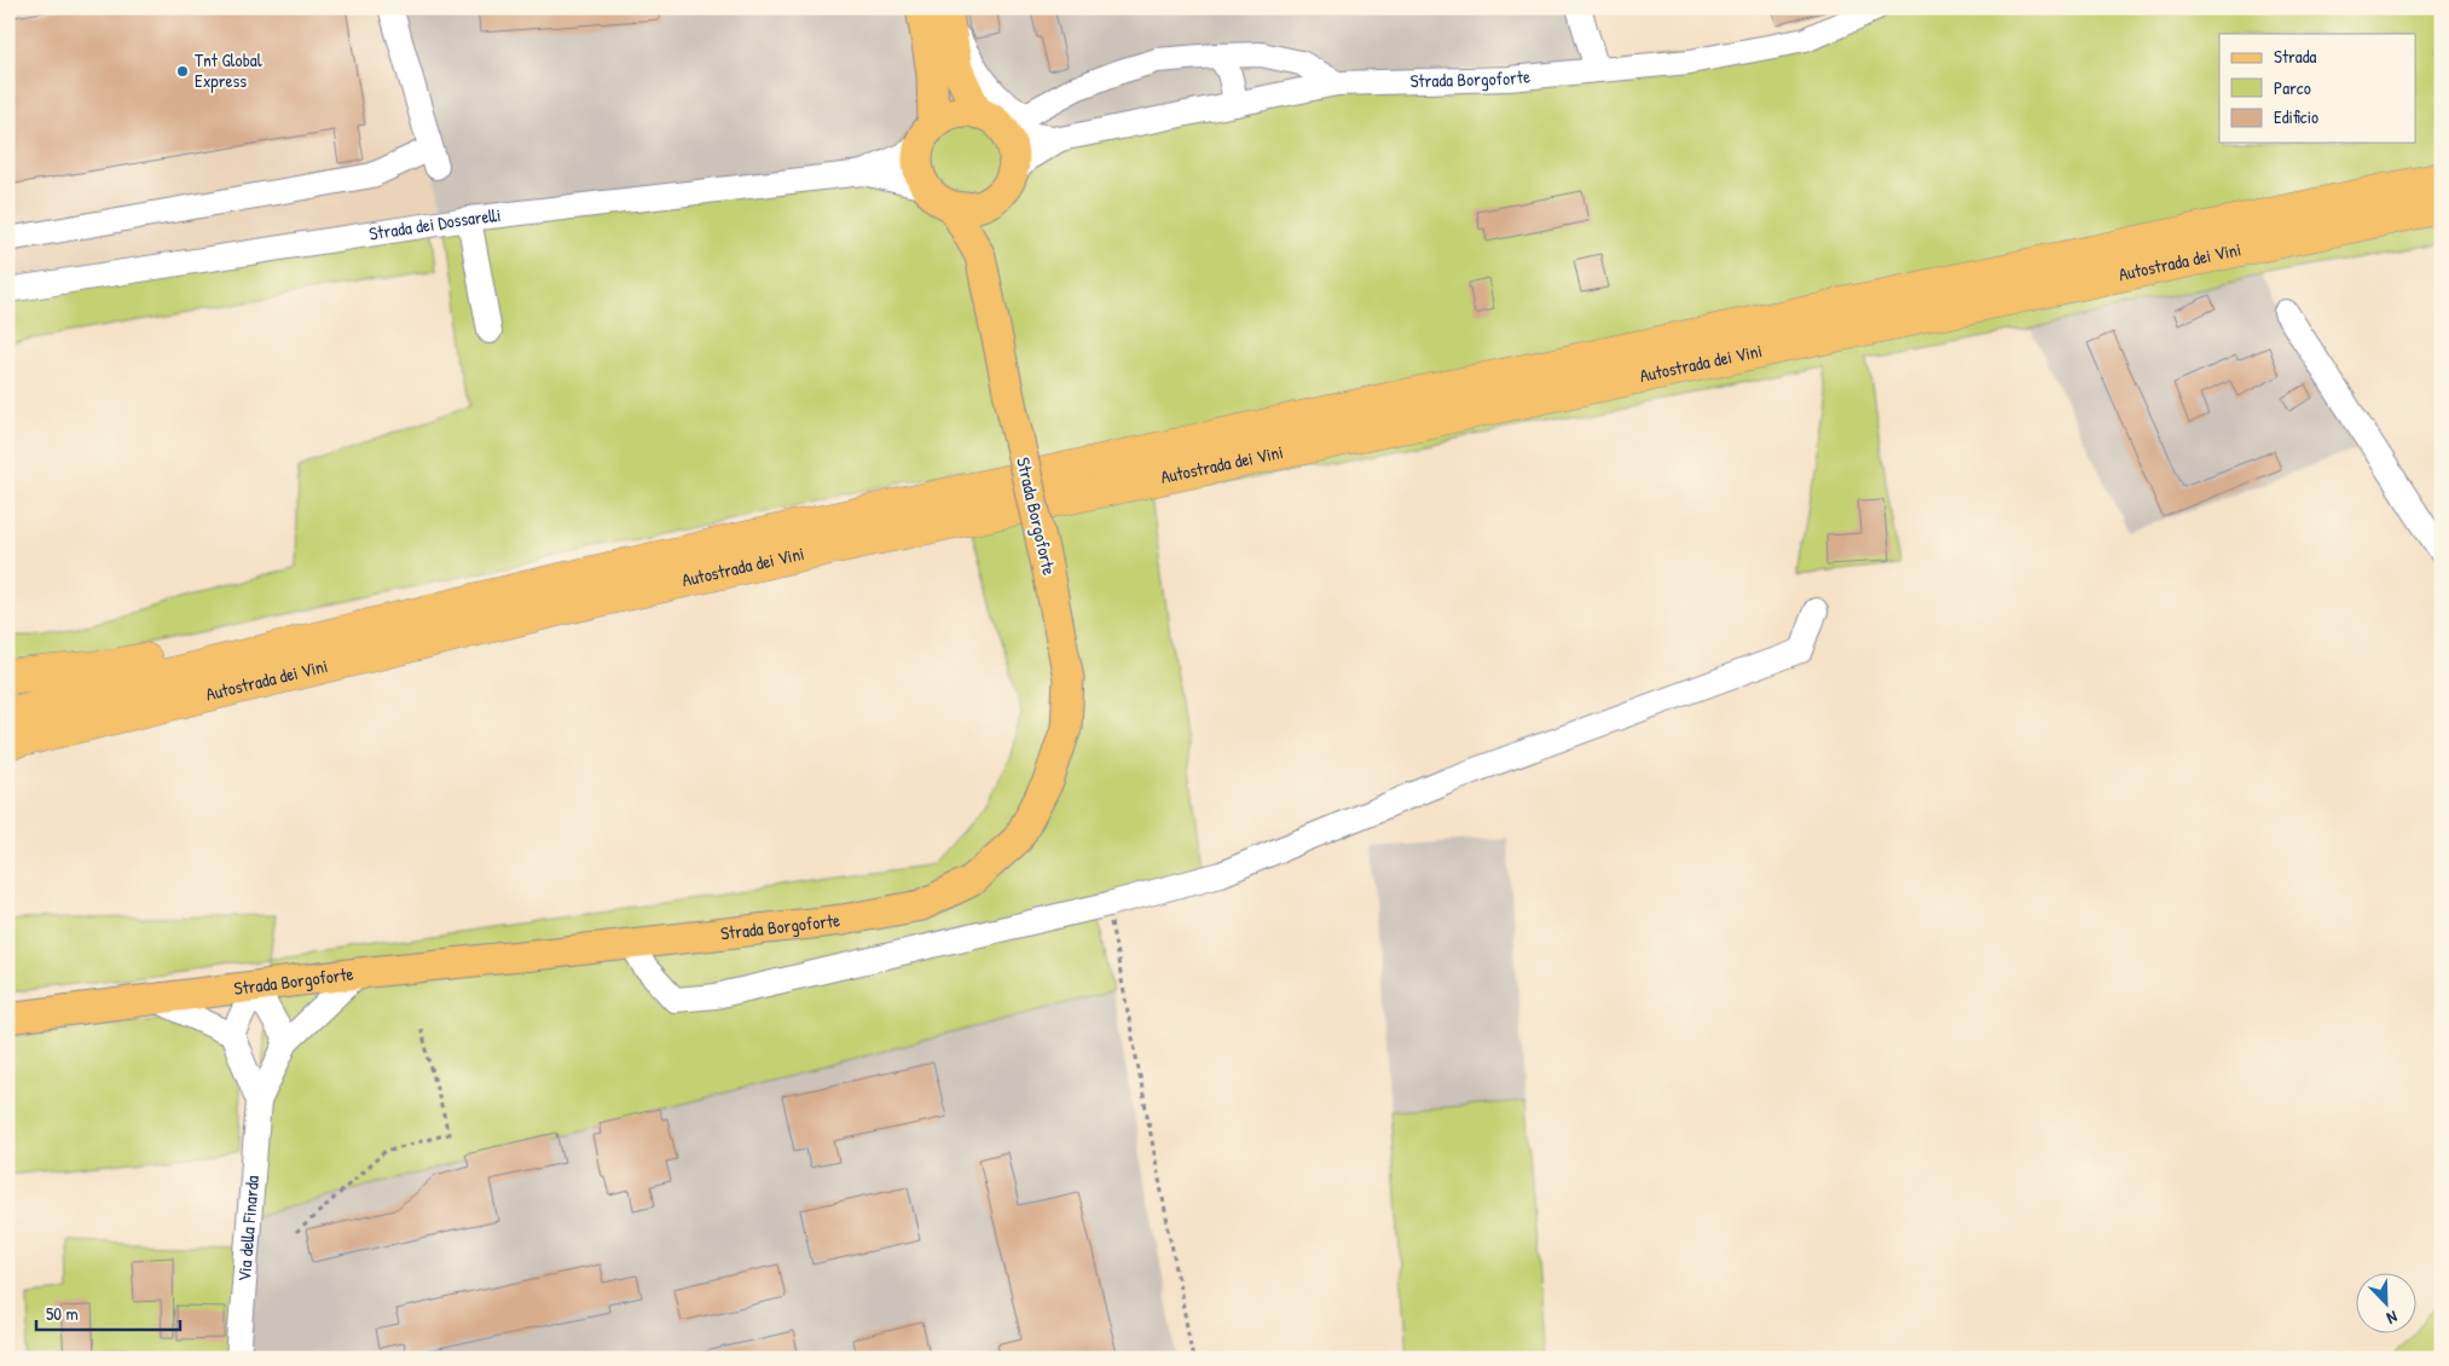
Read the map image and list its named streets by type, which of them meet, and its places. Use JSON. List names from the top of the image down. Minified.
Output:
{"streets":{"highway":["Autostrada dei Vini"],"main road":["Strada Borgoforte"],"street":["Strada dei Dossarelli","Via della Finarda"]},"crossings":[["Strada Borgoforte","Strada dei Dossarelli"]],"places":["Tnt Global Express"],"legend":["Strada","Parco","Edificio"],"scale_bar":"50 m","north":"bottom right"}
